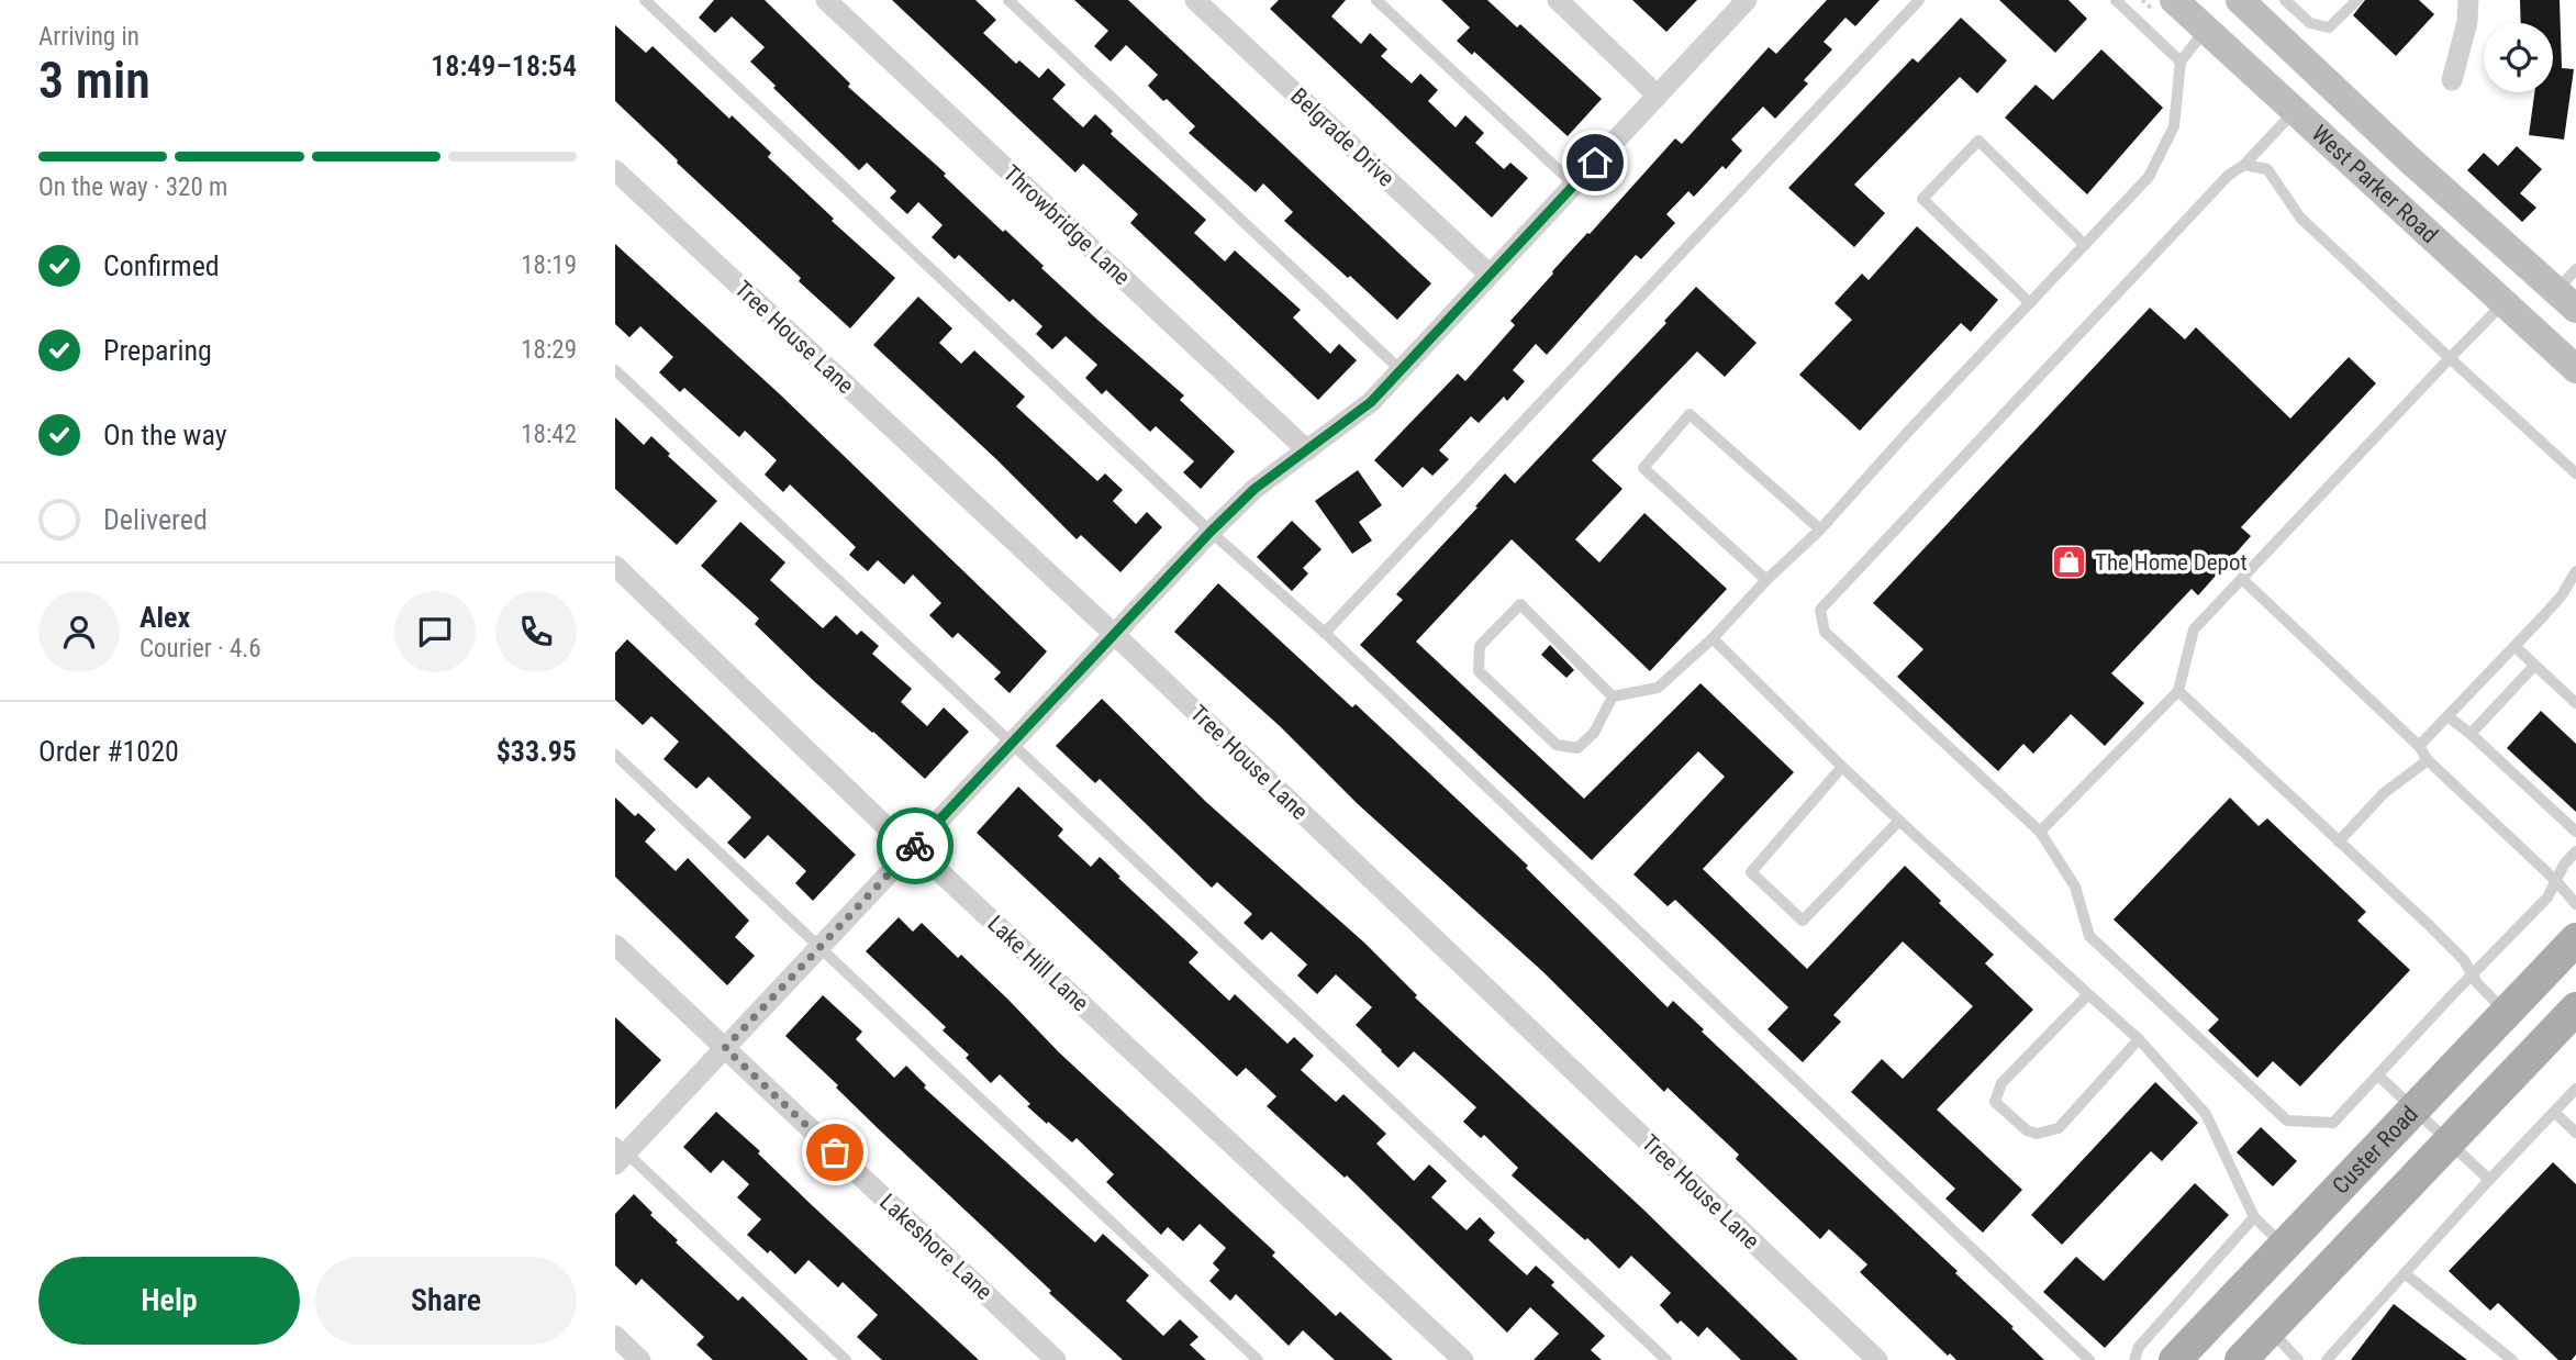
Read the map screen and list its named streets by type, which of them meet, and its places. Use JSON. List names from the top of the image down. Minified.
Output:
{"streets":{"main road":["West Parker Road","Custer Road"],"street":["Belgrade Drive","Throwbridge Lane","Tree House Lane","Lake Hill Lane","Lakeshore Lane"]},"places":{"shop":["The Home Depot"]},"page":{"heading":["3 min","Arriving in","18:49–18:54"],"panel":["Alex","Courier · 4.6","Order #1020","$33.95"],"bar":"On the way · 320 m","list":[["Confirmed","18:19"],["Preparing","18:29"],["On the way","18:42"],"Delivered"],"buttons":["Help","Share"]}}
